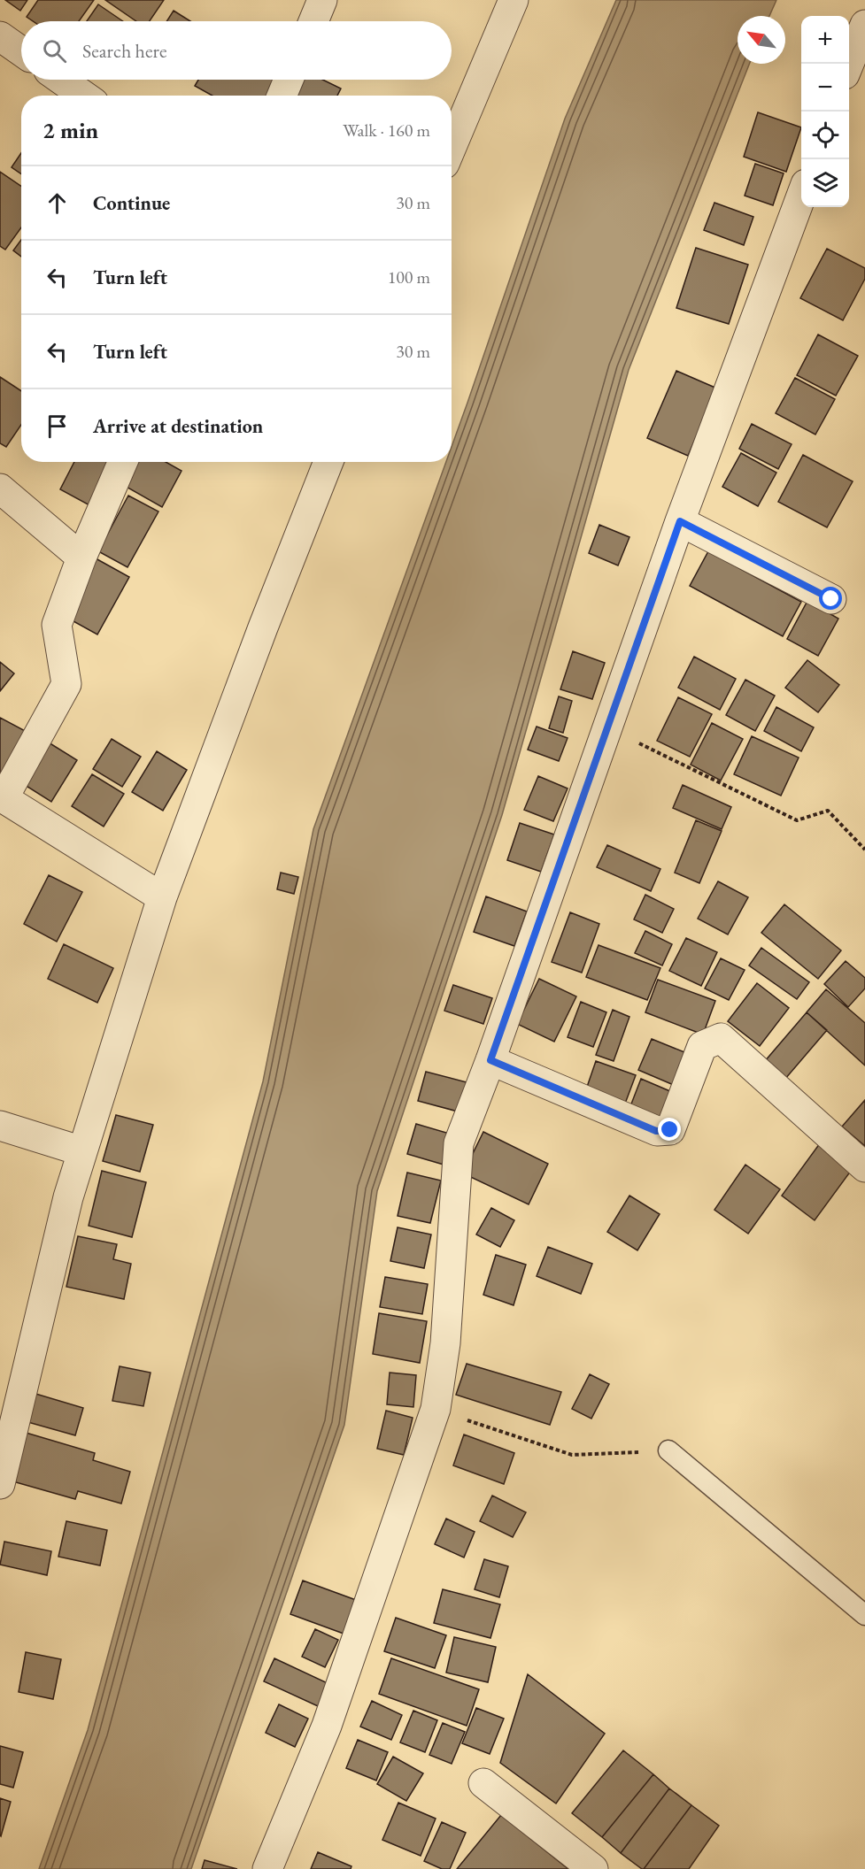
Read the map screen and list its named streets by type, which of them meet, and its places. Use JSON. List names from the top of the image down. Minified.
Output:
{"north":"top left","page":{"map_buttons":["+","−"],"search":"Search here","heading":["2 min","Walk · 160 m"],"list":[["Continue","30 m"],["Turn left","100 m"],["Turn left","30 m"],"Arrive at destination"]}}
